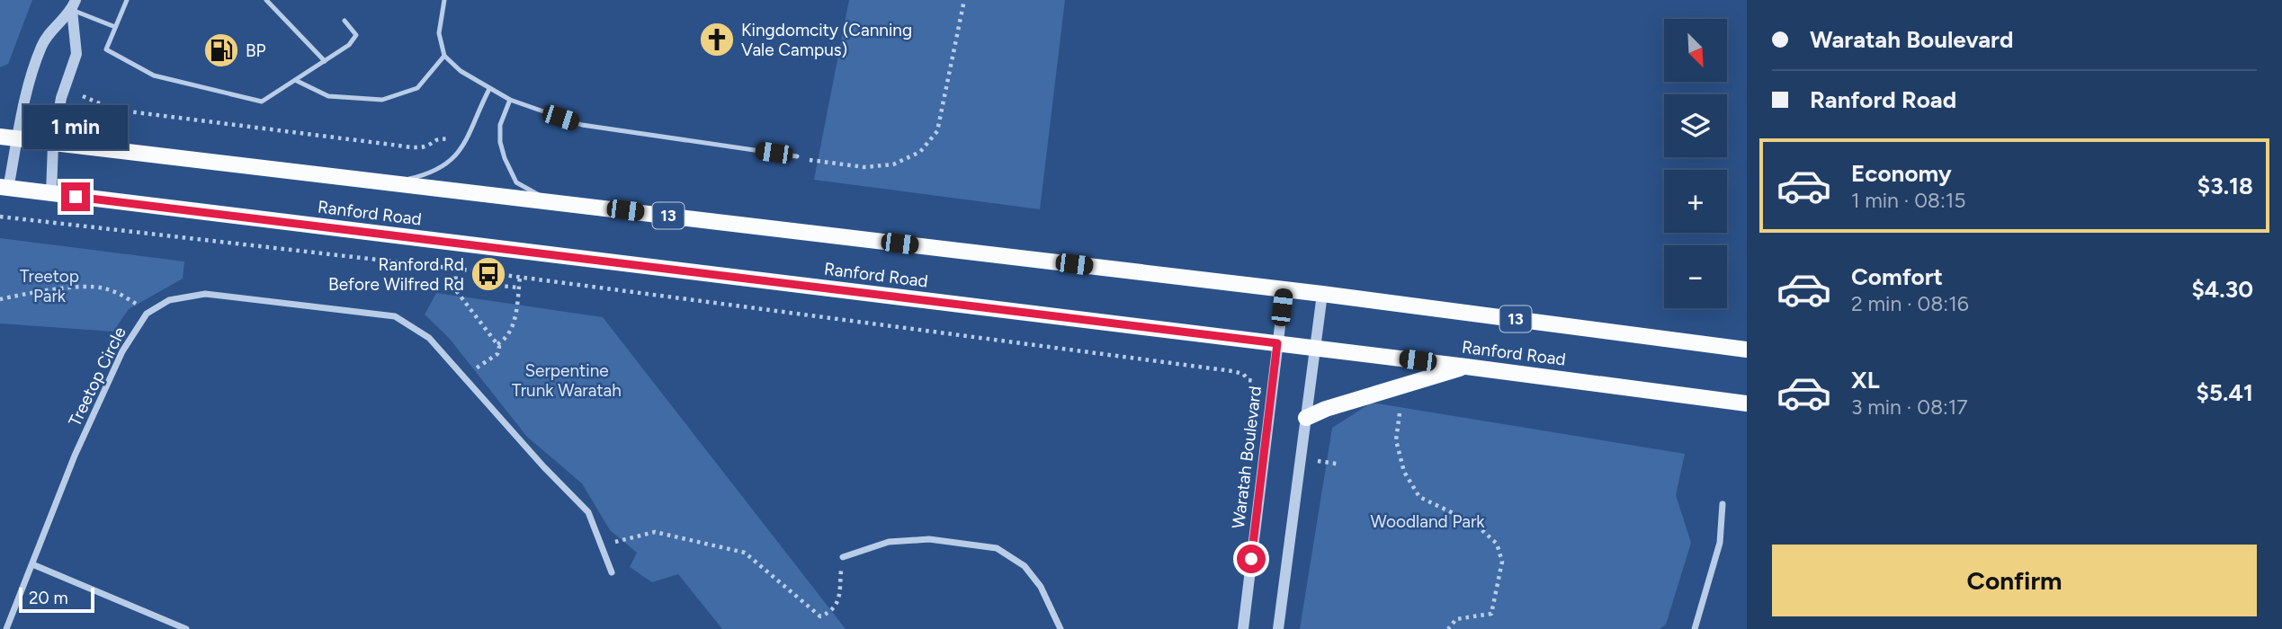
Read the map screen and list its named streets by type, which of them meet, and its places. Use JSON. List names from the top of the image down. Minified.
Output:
{"streets":{"main road":["Ranford Road","13"],"street":["Treetop Circle","Waratah Boulevard"]},"crossings":[["Ranford Road","Waratah Boulevard"]],"parks":["Treetop Park","Serpentine Trunk Waratah","Woodland Park"],"places":{"church":["Kingdomcity (Canning Vale Campus)"],"fuel station":["BP"],"bus stop":["Ranford Rd Before Wilfred Rd"]},"scale_bar":"20 m","north":"bottom right","page":{"banner":["Waratah Boulevard","Ranford Road"],"map_buttons":["+","−"],"bubble":"1 min","list":[{"name":"Economy","note":"1 min · 08:15","value":"$3.18"},{"name":"Comfort","note":"2 min · 08:16","value":"$4.30"},{"name":"XL","note":"3 min · 08:17","value":"$5.41"}],"buttons":"Confirm","scale":"20 m"}}
